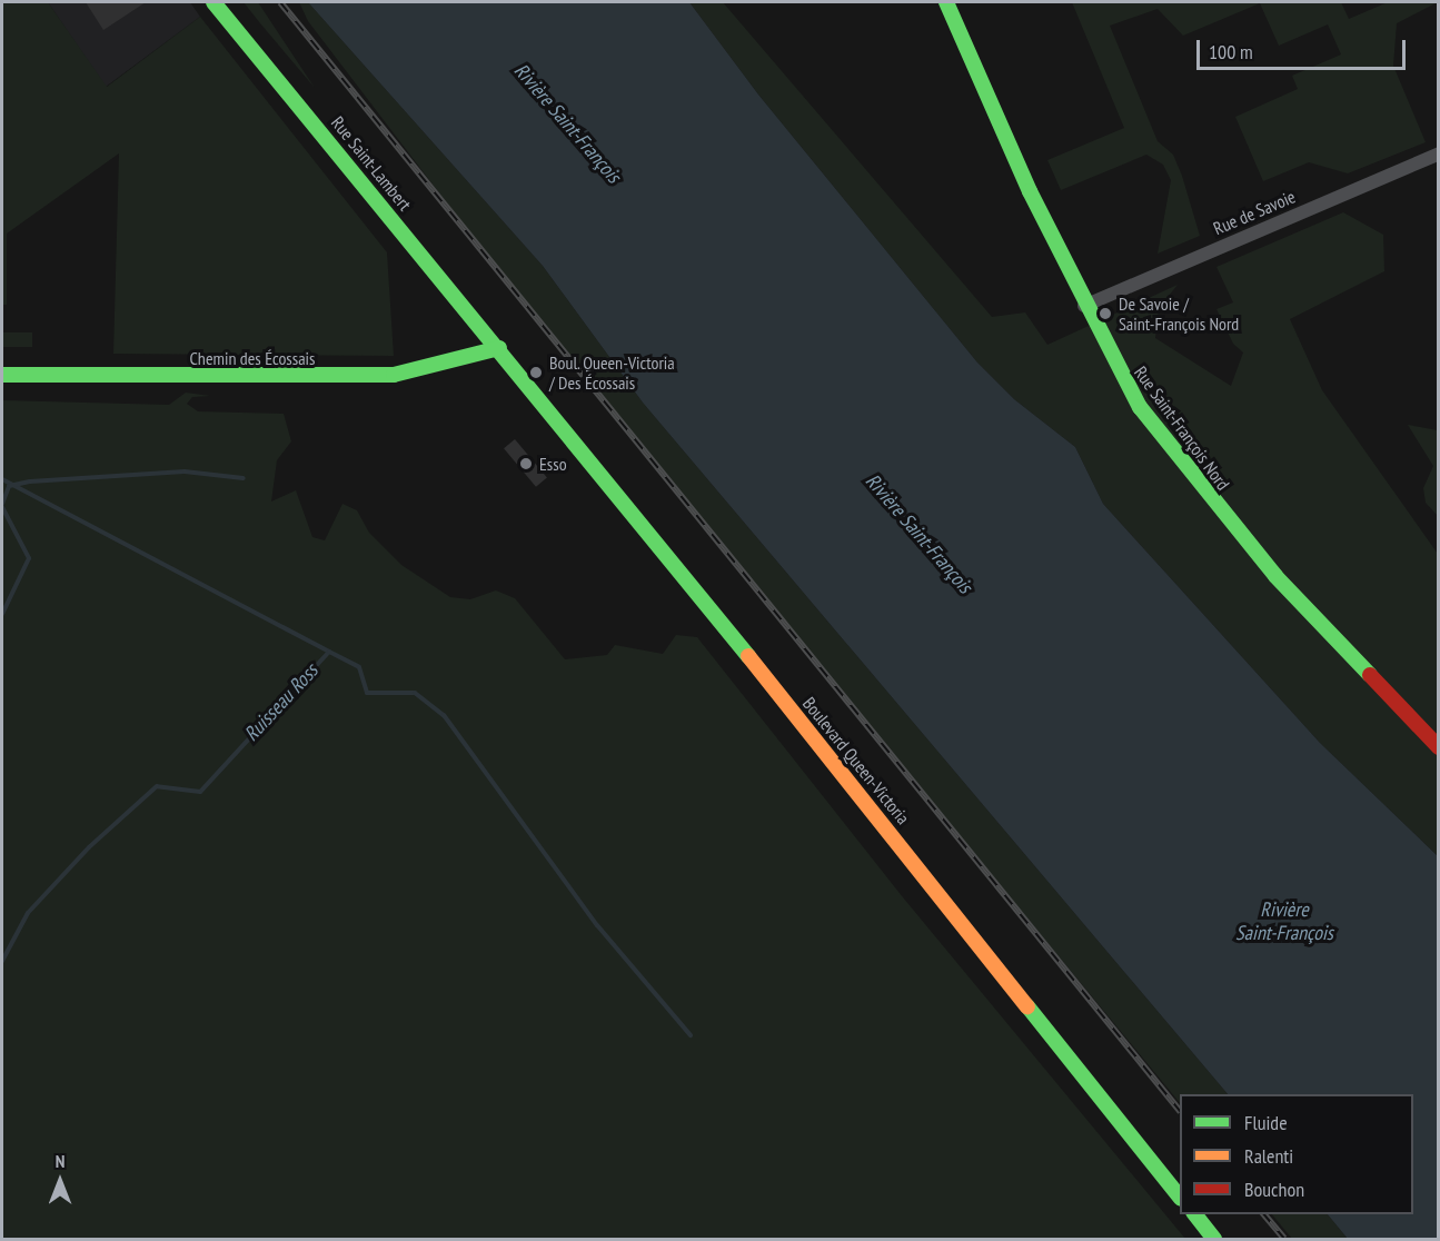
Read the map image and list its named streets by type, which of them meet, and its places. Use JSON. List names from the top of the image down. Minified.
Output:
{"streets":{"main road":["Rue Saint-Lambert","Chemin des Écossais","Rue Saint-François Nord","Boulevard Queen-Victoria"],"street":["Rue de Savoie"]},"crossings":[["Rue Saint-Lambert","Chemin des Écossais"],["Rue Saint-Lambert","Boulevard Queen-Victoria"],["Rue de Savoie","Rue Saint-François Nord"],["Chemin des Écossais","Boulevard Queen-Victoria"]],"water":["Rivière Saint-François","Ruisseau Ross"],"places":["De Savoie / Saint-François Nord","Boul. Queen-Victoria / Des Écossais","Esso"],"legend":["Fluide","Ralenti","Bouchon"],"scale_bar":"100 m","north":"top"}
